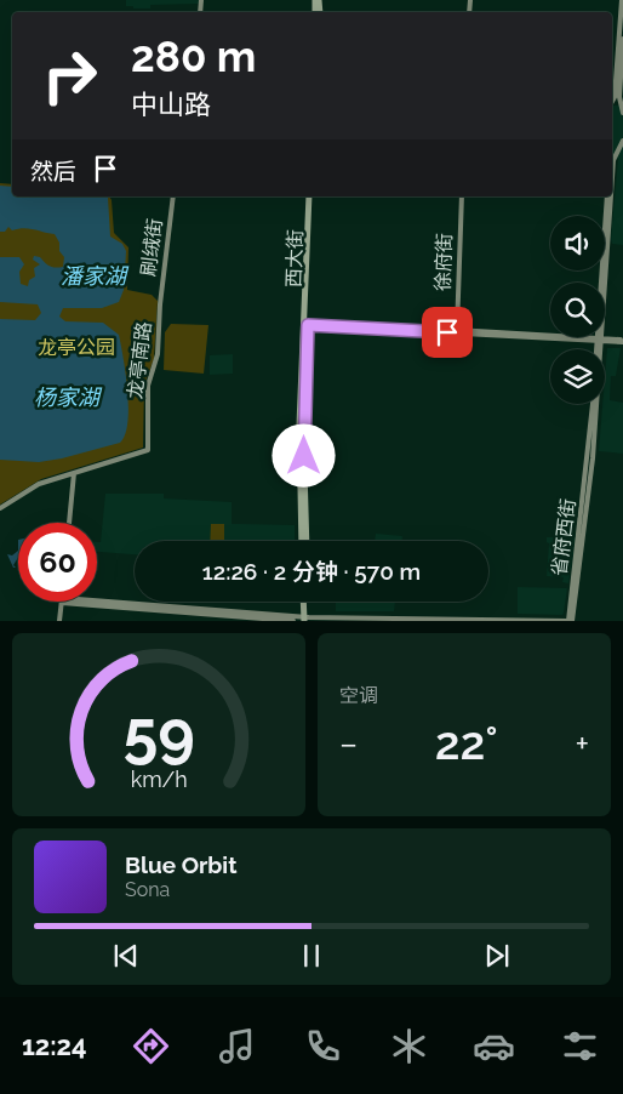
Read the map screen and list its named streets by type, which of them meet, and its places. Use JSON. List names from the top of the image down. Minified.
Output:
{"streets":{"main road":["西大街"],"street":["刷绒街","徐府街","龙亭南路","省府西街"]},"crossings":[["刷绒街","龙亭南路"]],"water":["潘家湖","杨家湖"],"parks":["龙亭公园"],"page":{"turn":["280 m","中山路"],"then":"然后","limit":"60","trip":"12:26 · 2 分钟 · 570 m","tile":"空调","heat":["−","22°","+"],"song":["Blue Orbit","Sona"],"tabs":"12:24","gauge":["59","km/h"]}}
